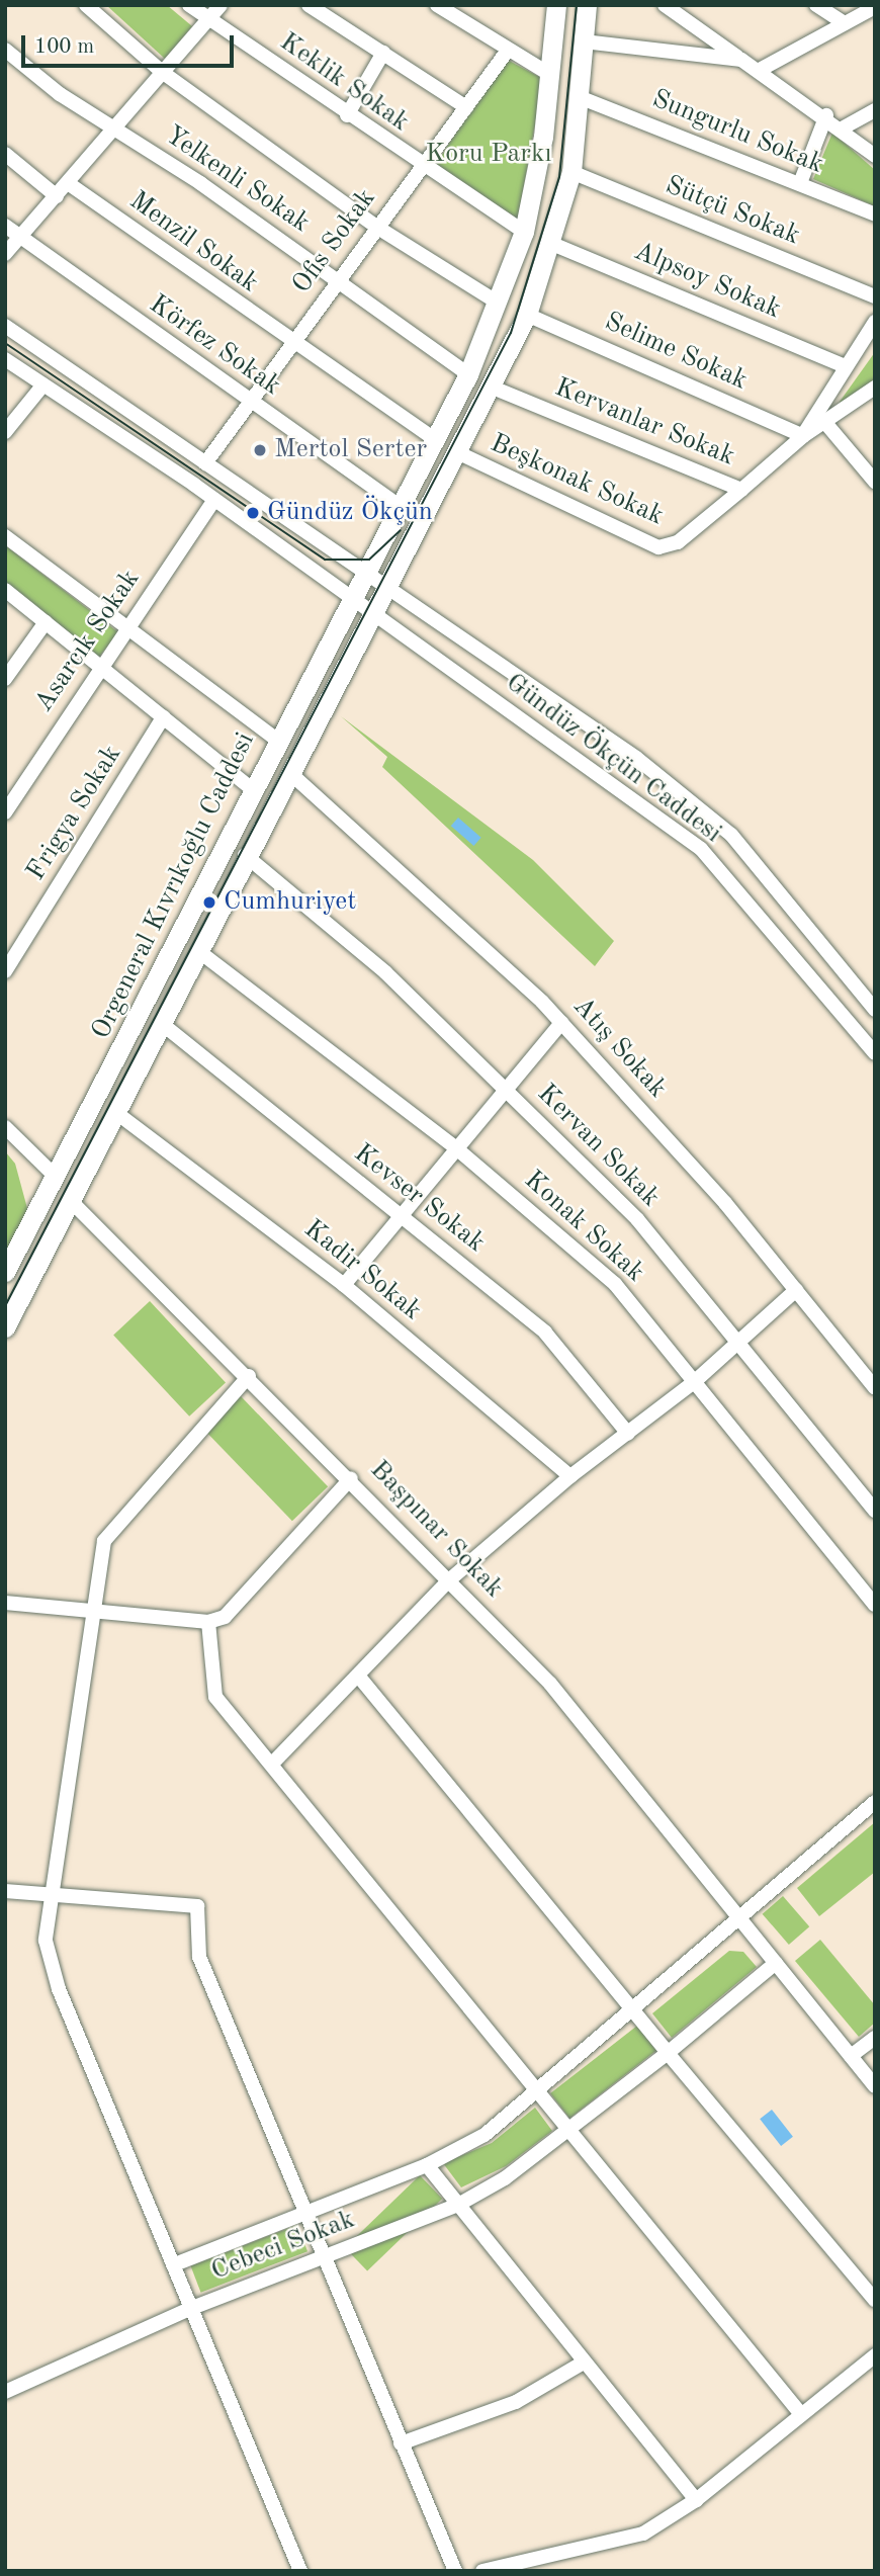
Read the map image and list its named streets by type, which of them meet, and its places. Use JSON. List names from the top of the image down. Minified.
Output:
{"streets":{"main road":["Orgeneral Kıvrıkoğlu Caddesi"],"street":["Keklik Sokak","Sungurlu Sokak","Yelkenli Sokak","Sütçü Sokak","Ofis Sokak","Menzil Sokak","Alpsoy Sokak","Körfez Sokak","Selime Sokak","Kervanlar Sokak","Beşkonak Sokak","Asarcık Sokak","Gündüz Ökçün Caddesi","Frigya Sokak","Atış Sokak","Kervan Sokak","Kevser Sokak","Konak Sokak","Kadir Sokak","Başpınar Sokak","Cebeci Sokak"]},"crossings":[["Keklik Sokak","Ofis Sokak"],["Keklik Sokak","Orgeneral Kıvrıkoğlu Caddesi"],["Yelkenli Sokak","Ofis Sokak"],["Yelkenli Sokak","Orgeneral Kıvrıkoğlu Caddesi"],["Ofis Sokak","Menzil Sokak"],["Ofis Sokak","Körfez Sokak"],["Ofis Sokak","Gündüz Ökçün Caddesi"],["Menzil Sokak","Orgeneral Kıvrıkoğlu Caddesi"],["Körfez Sokak","Orgeneral Kıvrıkoğlu Caddesi"],["Selime Sokak","Kervanlar Sokak"],["Kervanlar Sokak","Beşkonak Sokak"],["Asarcık Sokak","Gündüz Ökçün Caddesi"],["Gündüz Ökçün Caddesi","Orgeneral Kıvrıkoğlu Caddesi"],["Başpınar Sokak","Cebeci Sokak"]],"parks":["Koru Parkı"],"places":["Mertol Serter","Gündüz Ökçün","Cumhuriyet"],"scale_bar":"100 m"}
